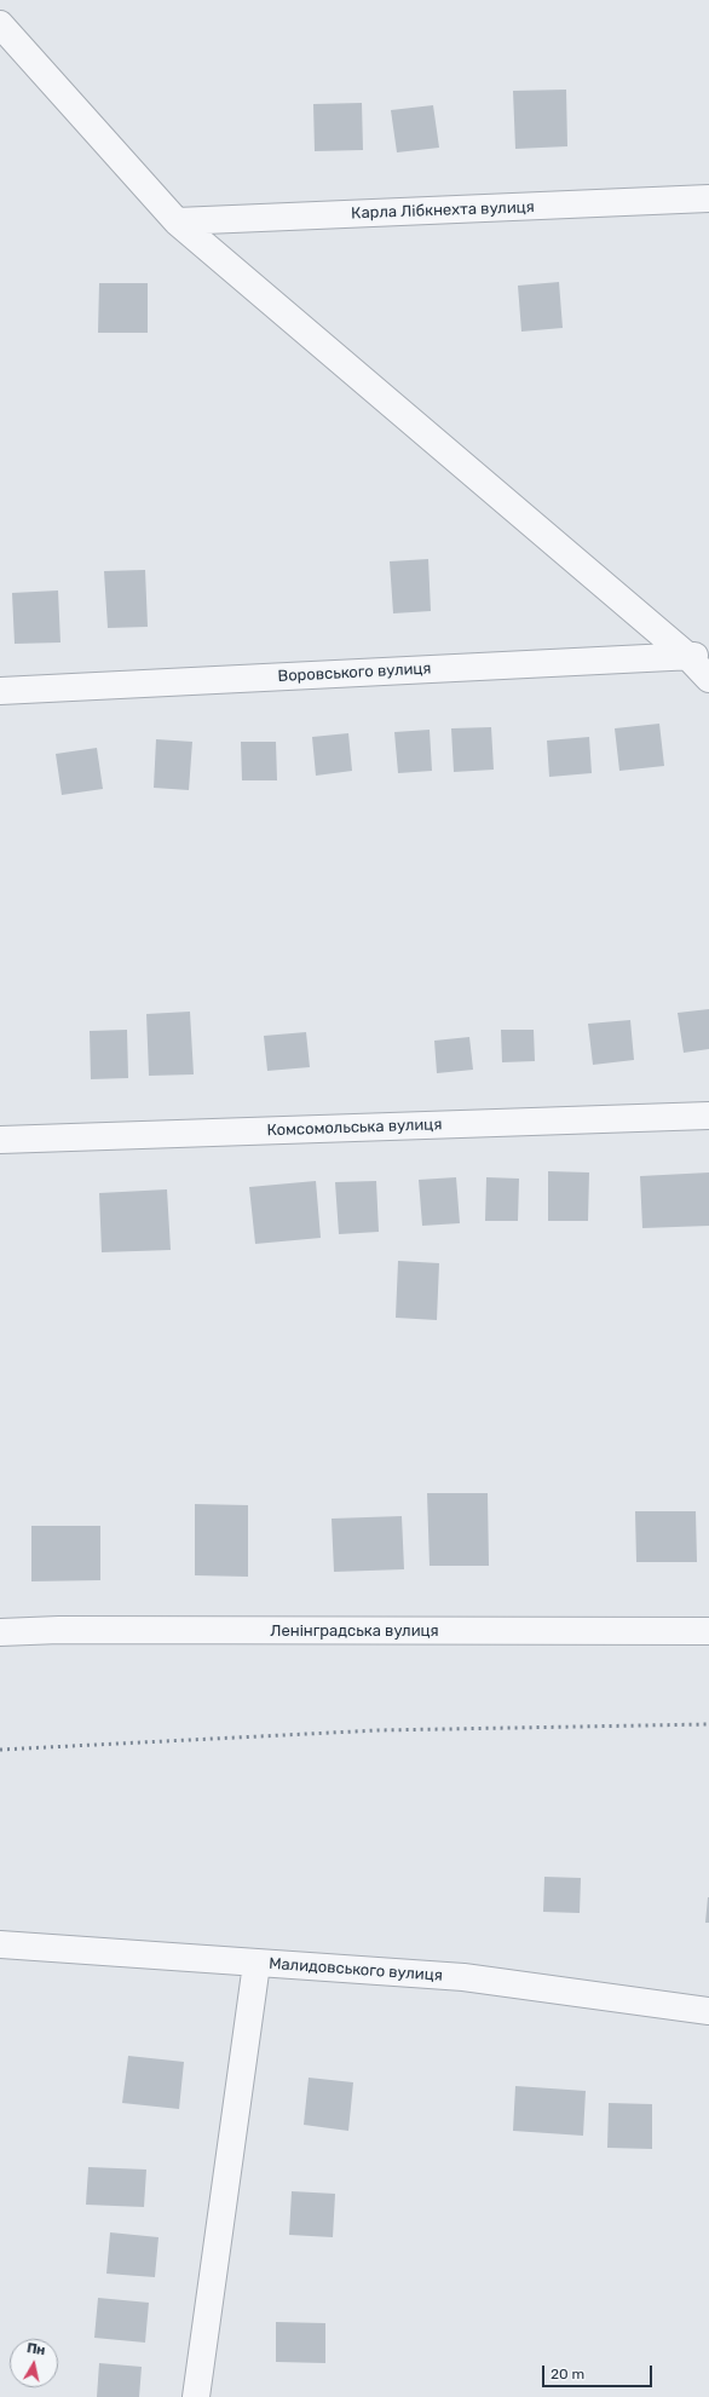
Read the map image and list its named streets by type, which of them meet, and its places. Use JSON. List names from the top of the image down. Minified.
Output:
{"streets":{"street":["Карла Лібкнехта вулиця","Воровського вулиця","Комсомольська вулиця","Ленінградська вулиця","Малидовського вулиця"]},"scale_bar":"20 m","north":"top"}
